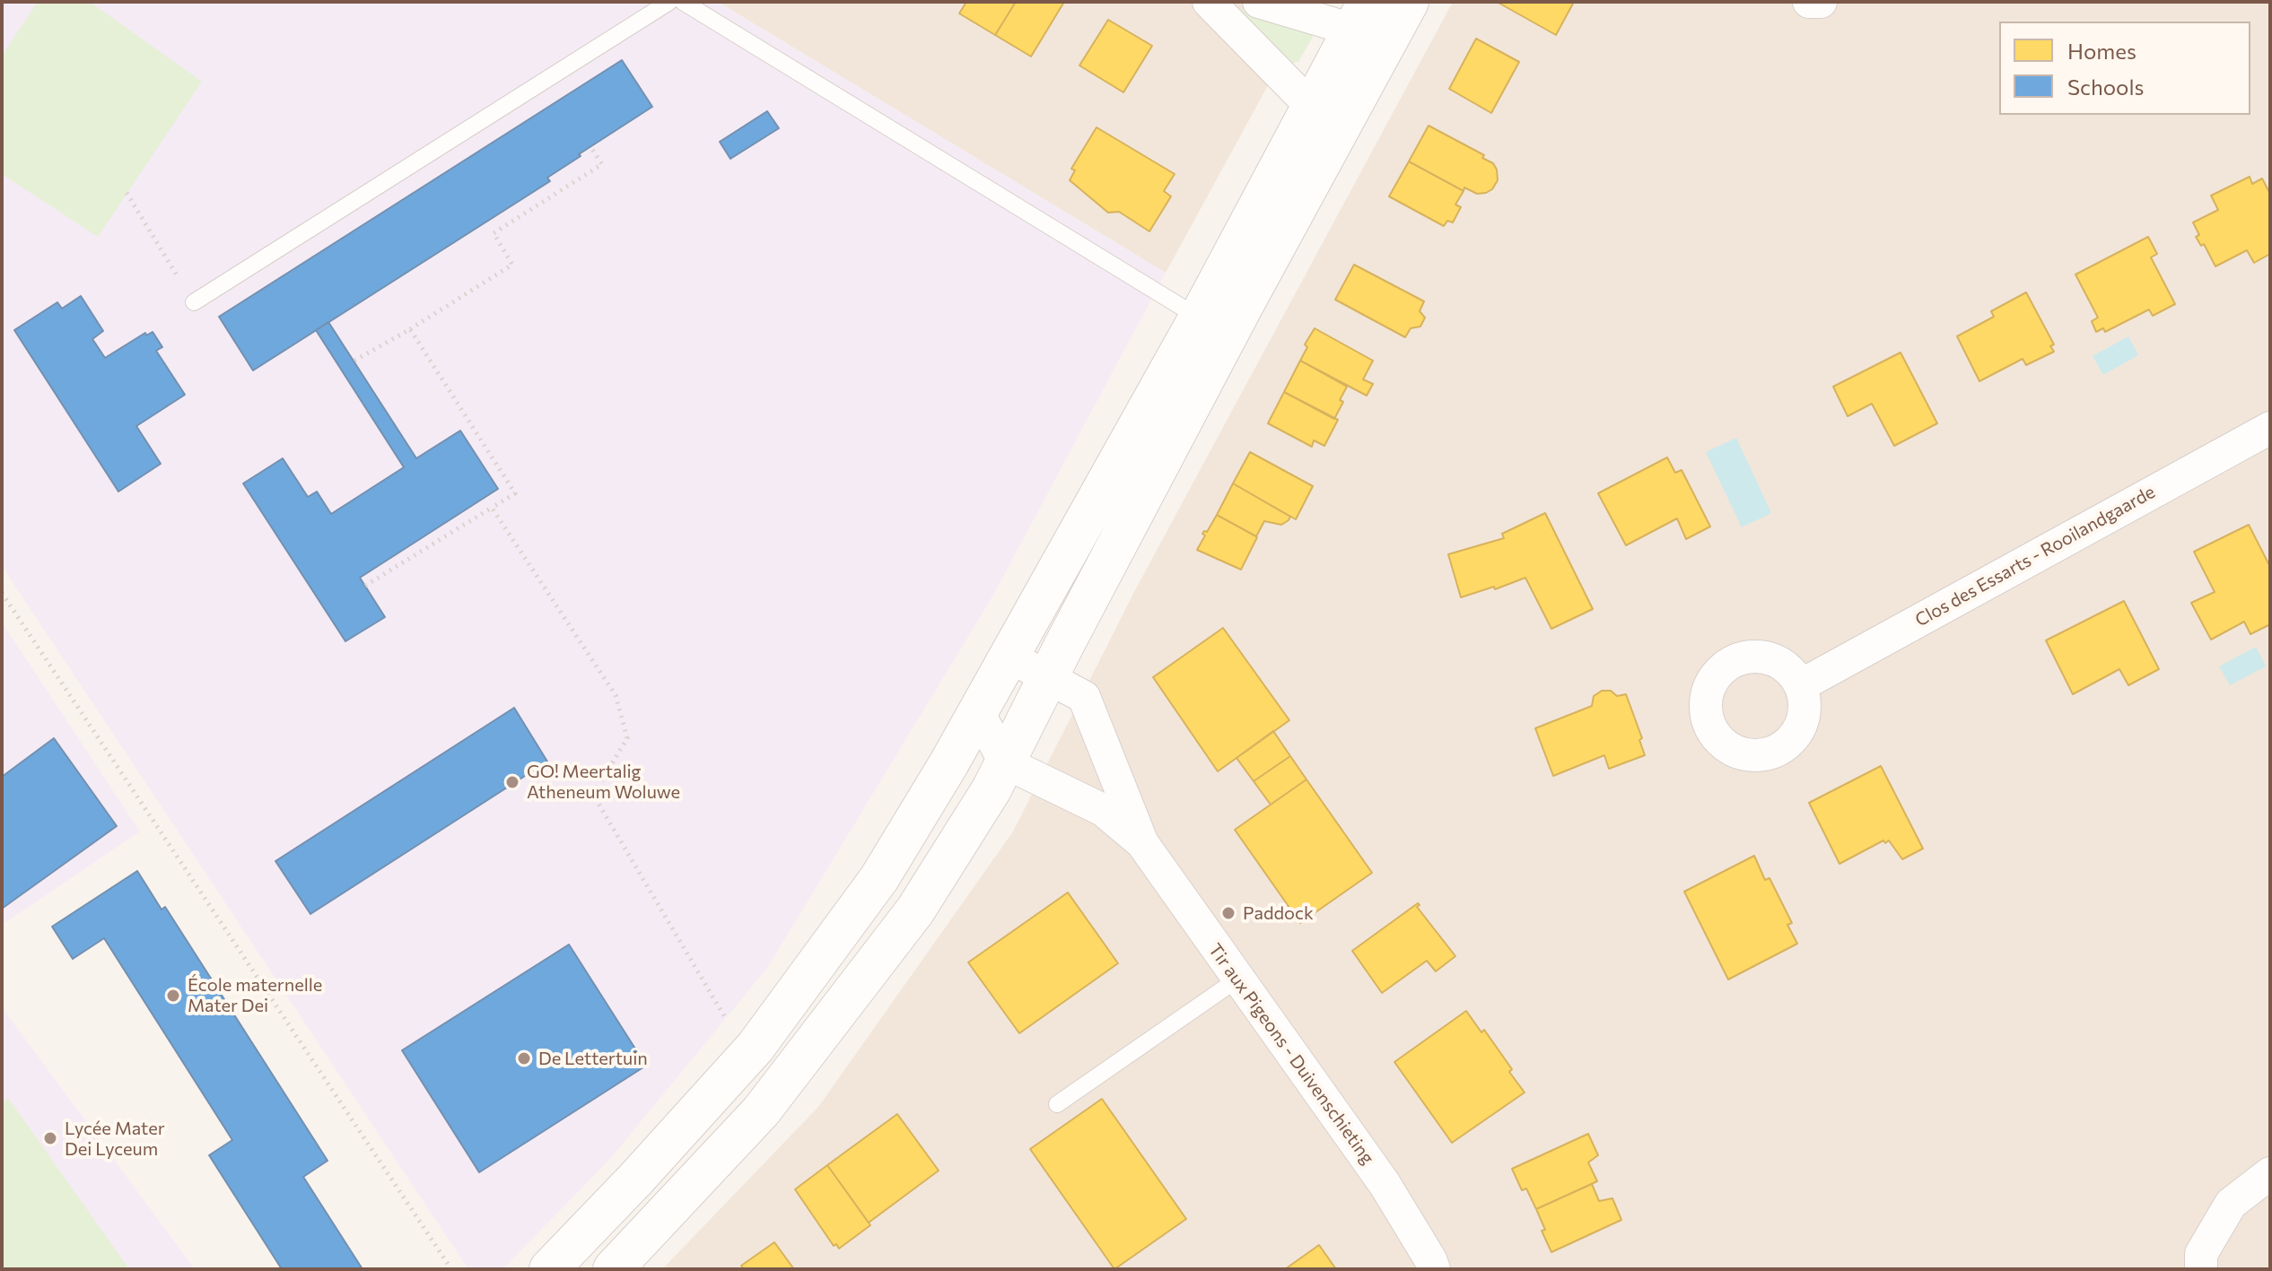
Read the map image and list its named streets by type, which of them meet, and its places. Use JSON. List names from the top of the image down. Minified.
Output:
{"streets":{"street":["Clos des Essarts - Rooilandgaarde","Tir aux Pigeons - Duivenschieting"]},"places":["GO! Meertalig Atheneum Woluwe","Paddock","École maternelle Mater Dei","De Lettertuin","Lycée Mater Dei Lyceum"],"legend":["Homes","Schools"]}
